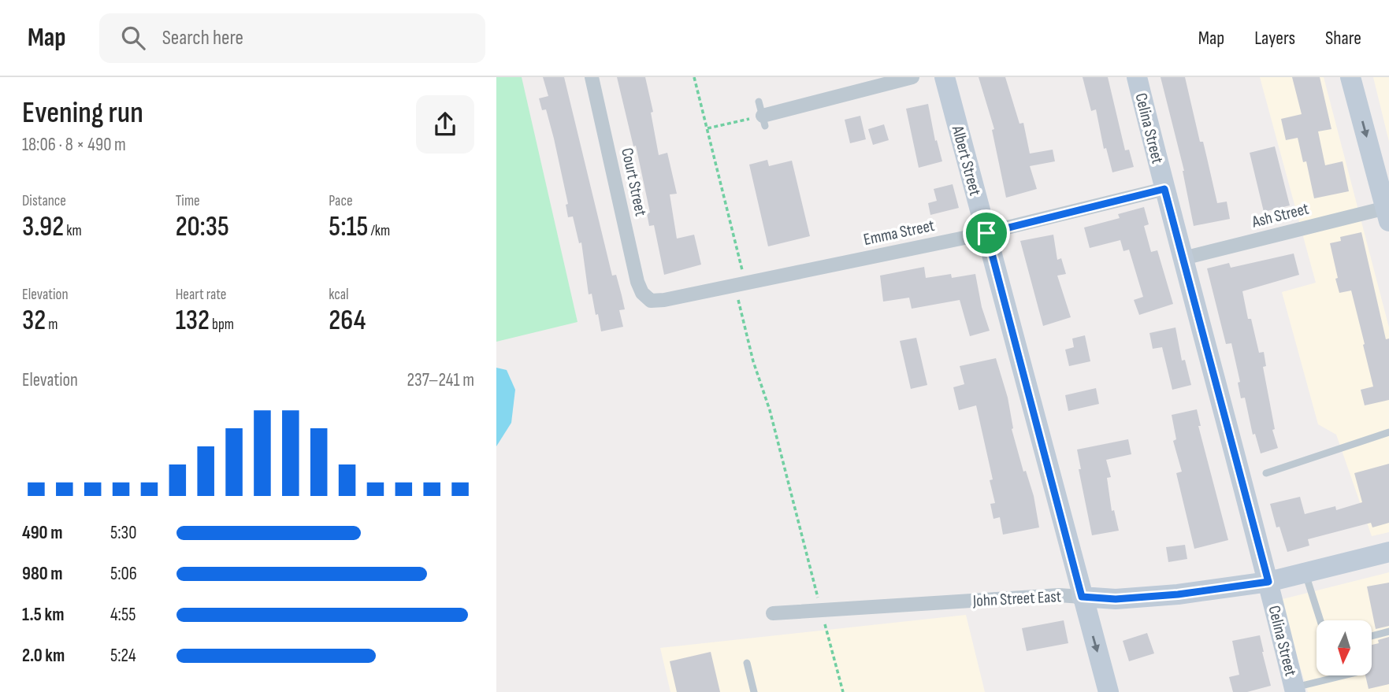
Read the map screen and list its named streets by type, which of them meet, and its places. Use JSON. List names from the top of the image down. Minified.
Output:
{"streets":{"street":["Celina Street","Albert Street","Court Street","Ash Street","Emma Street","John Street East"]},"crossings":[["Celina Street","Ash Street"],["Celina Street","Emma Street"],["Celina Street","John Street East"],["Albert Street","Emma Street"],["Albert Street","John Street East"],["Court Street","Emma Street"]],"north":"bottom","page":{"header":"Map","search":"Search here","nav":["Map","Layers","Share"],"heading":["Evening run","18:06 · 8 × 490 m"],"stats":[["Distance","3.92 km"],["Time","20:35"],["Pace","5:15 /km"],["Elevation","32 m"],["Heart rate","132 bpm"],["kcal","264"]],"chart":["Elevation","237–241 m"],"list":[{"name":"490 m","note":"5:30"},{"name":"980 m","note":"5:06"},{"name":"1.5 km","note":"4:55"},{"name":"2.0 km","note":"5:24"}]}}
